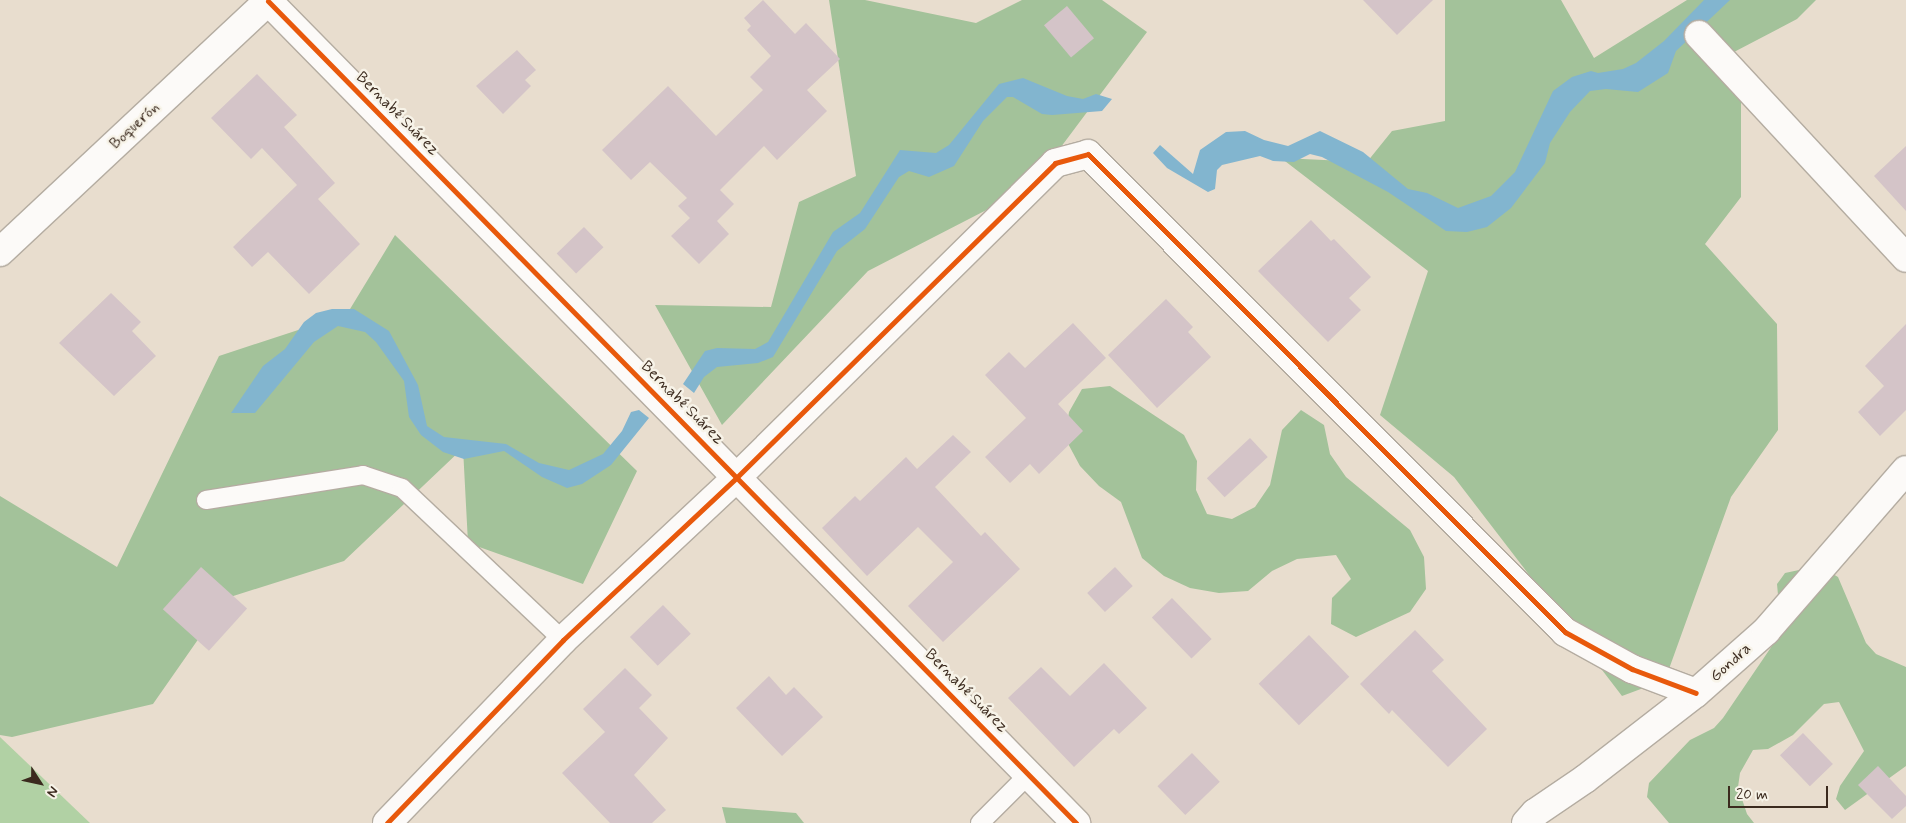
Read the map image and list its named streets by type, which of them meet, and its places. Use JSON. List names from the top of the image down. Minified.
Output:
{"streets":{"street":["Bernabé Suárez","Boquerón","Gondra"]},"crossings":[["Bernabé Suárez","Boquerón"]],"scale_bar":"20 m","north":"bottom right"}
